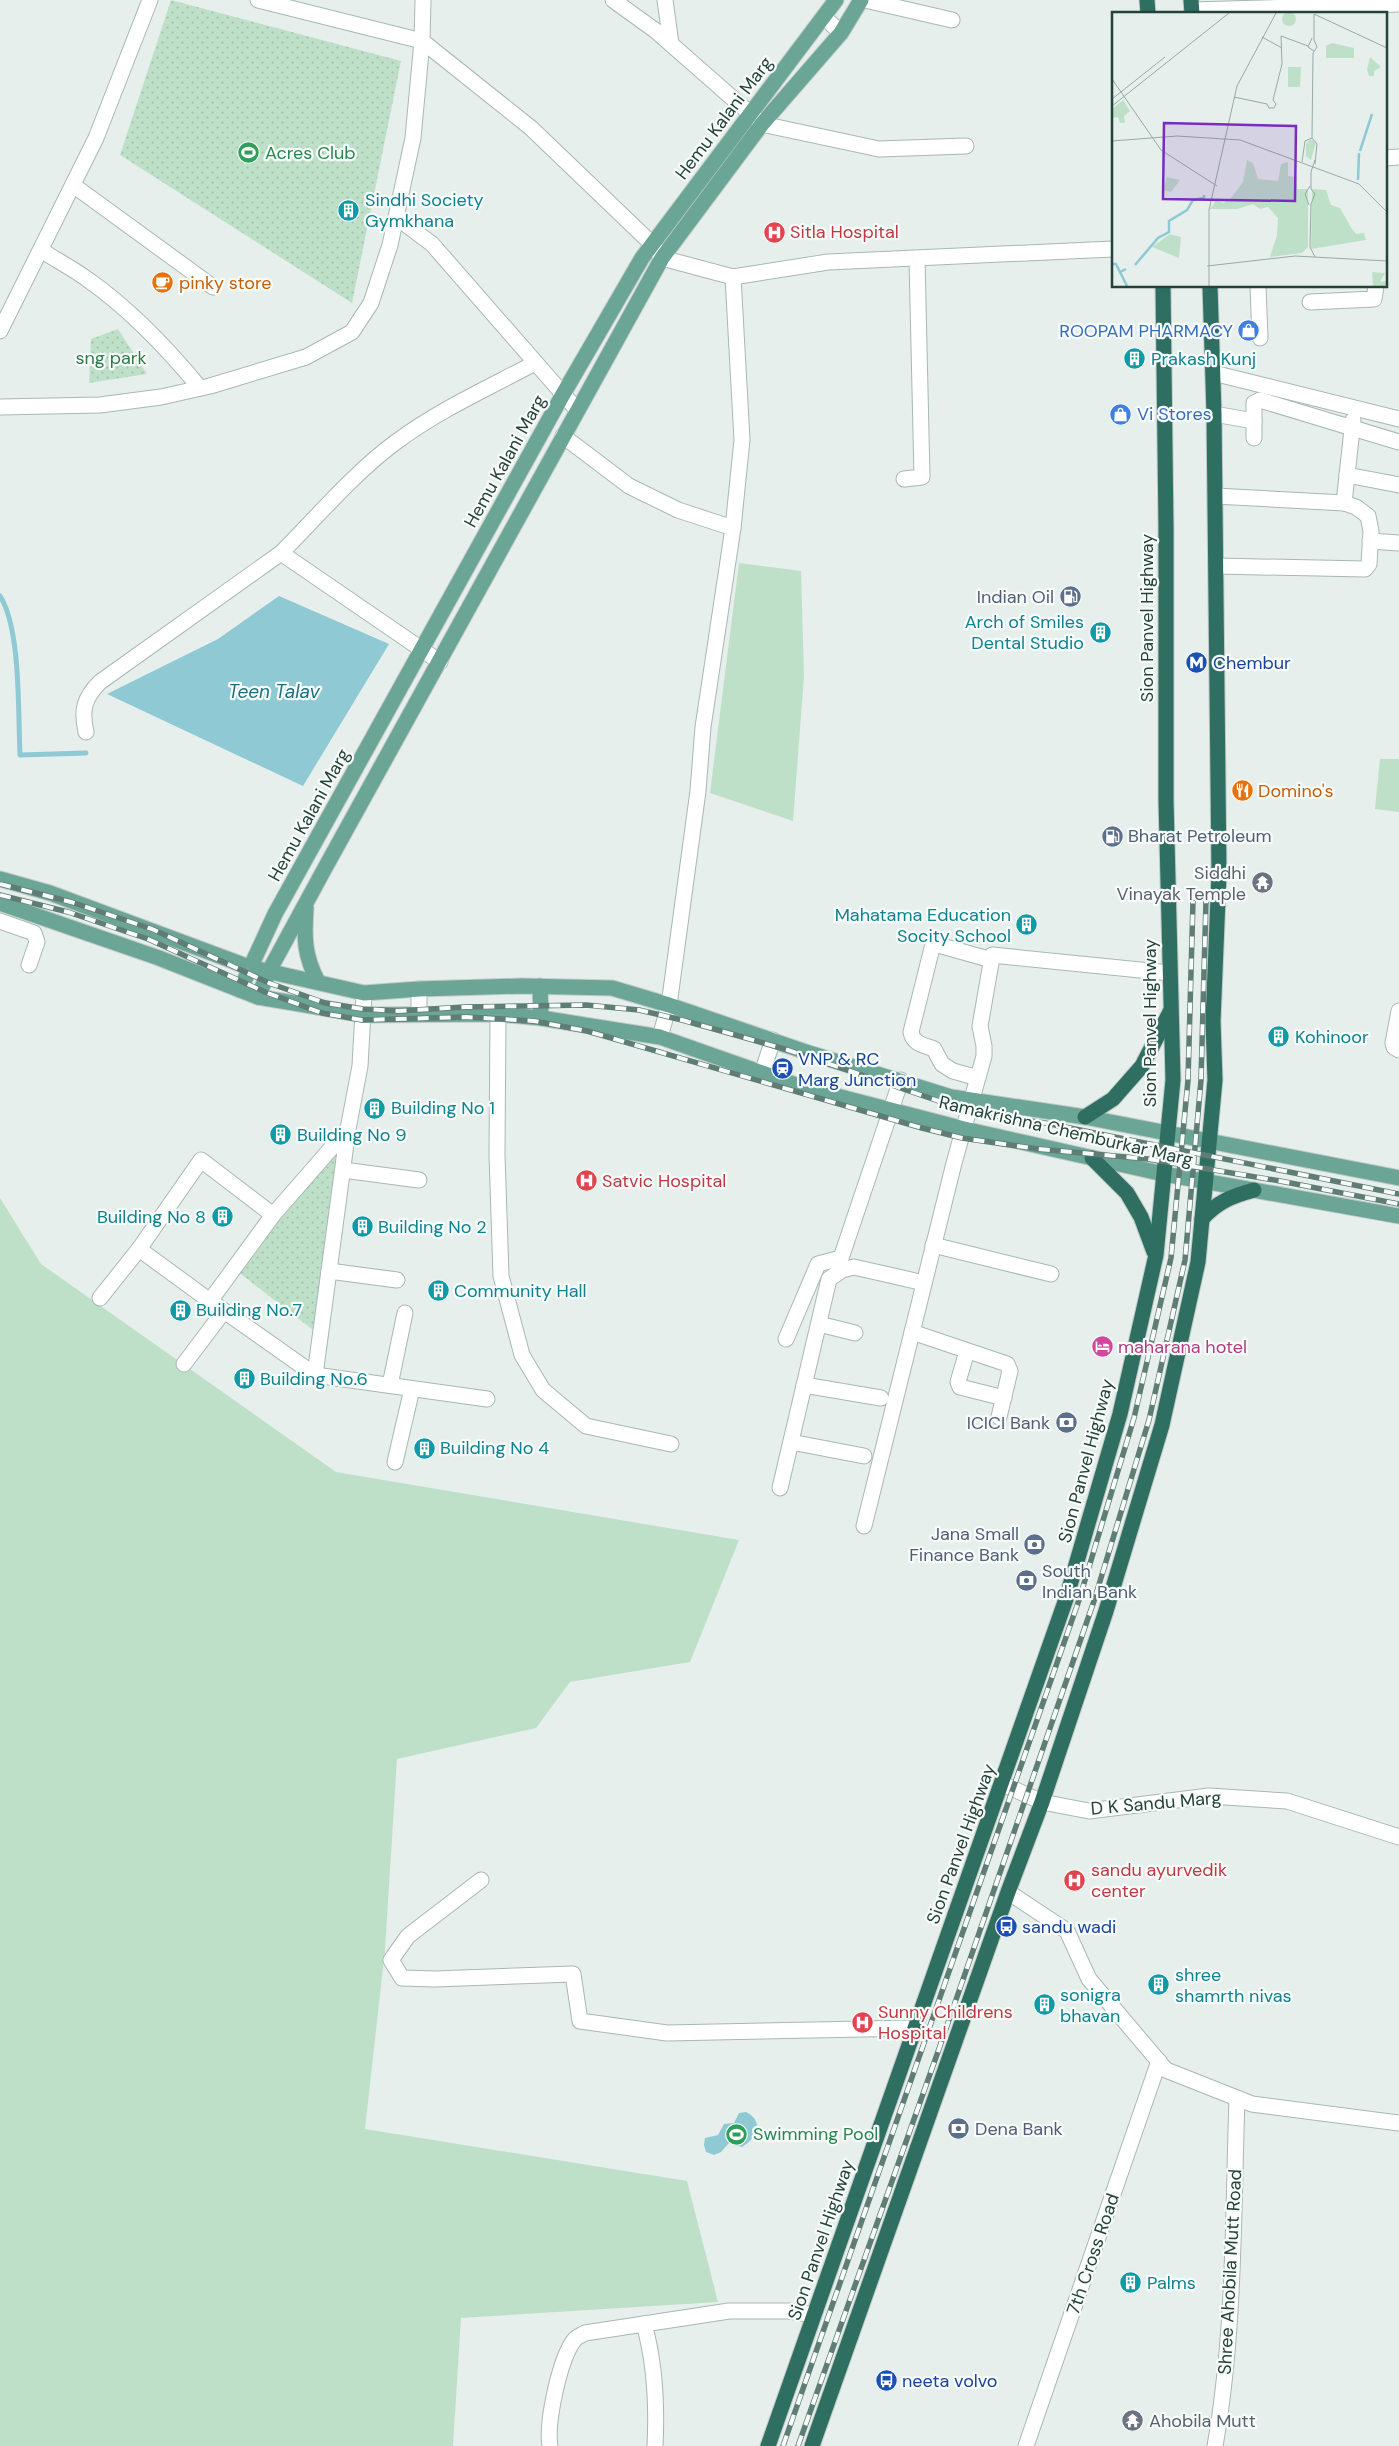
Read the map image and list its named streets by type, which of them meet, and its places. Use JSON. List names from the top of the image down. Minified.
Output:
{"streets":{"highway":["Sion Panvel Highway"],"main road":["Hemu Kalani Marg","Ramakrishna Chemburkar Marg"],"street":["D K Sandu Marg","7th Cross Road","Shree Ahobila Mutt Road"]},"crossings":[["Hemu Kalani Marg","Ramakrishna Chemburkar Marg"],["Sion Panvel Highway","Ramakrishna Chemburkar Marg"],["Sion Panvel Highway","D K Sandu Marg"]],"water":["Teen Talav"],"parks":["sng park"],"places":{"sports":["Acres Club","Swimming Pool"],"building":["Sindhi Society Gymkhana","Prakash Kunj","Arch of Smiles Dental Studio","Mahatama Education Socity School","Kohinoor","Building No 1","Building No 9","Building No 8","Building No 2","Community Hall","Building No.7","Building No.6","Building No 4","shree shamrth nivas","sonigra bhavan","Palms"],"hospital":["Sitla Hospital","Satvic Hospital","sandu ayurvedik center","Sunny Childrens Hospital"],"cafe":["pinky store"],"shop":["ROOPAM PHARMACY","Vi Stores"],"fuel station":["Indian Oil","Bharat Petroleum"],"metro station":["Chembur"],"restaurant":["Domino's"],"temple":["Siddhi Vinayak Temple","Ahobila Mutt"],"station":["VNP & RC Marg Junction"],"hotel":["maharana hotel"],"bank":["ICICI Bank","Jana Small Finance Bank","South Indian Bank","Dena Bank"],"bus stop":["sandu wadi","neeta volvo"]}}
